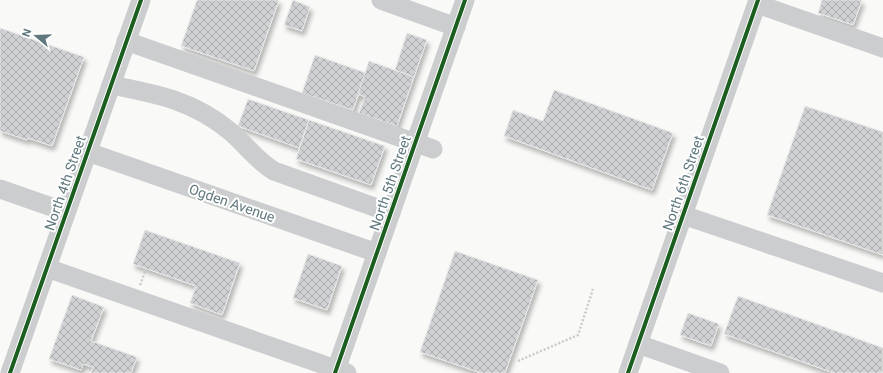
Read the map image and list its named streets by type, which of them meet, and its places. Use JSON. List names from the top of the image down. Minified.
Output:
{"streets":{"street":["North 4th Street","North 5th Street","North 6th Street","Ogden Avenue"]},"crossings":[["North 4th Street","Ogden Avenue"],["North 5th Street","Ogden Avenue"]],"north":"left"}
